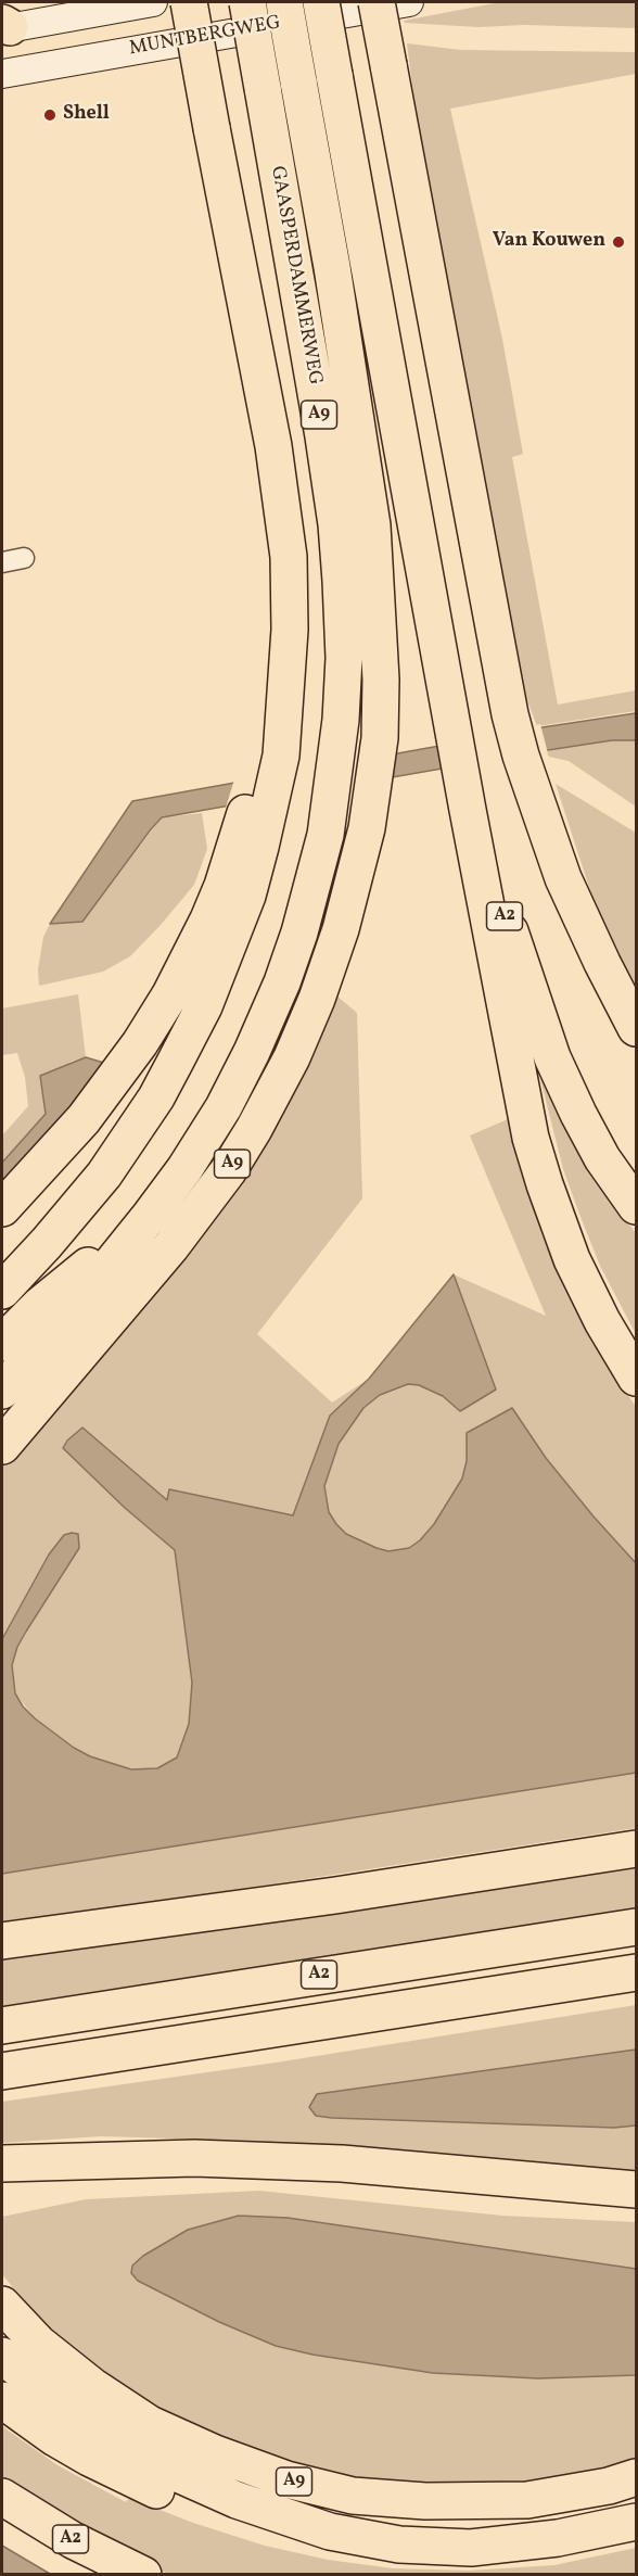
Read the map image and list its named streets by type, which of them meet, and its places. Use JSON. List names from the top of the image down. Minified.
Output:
{"streets":{"highway":["GAASPERDAMMERWEG","A9","A2"],"main road":["MUNTBERGWEG"]},"crossings":[["GAASPERDAMMERWEG","A9"]],"places":["Shell","Van Kouwen"]}
